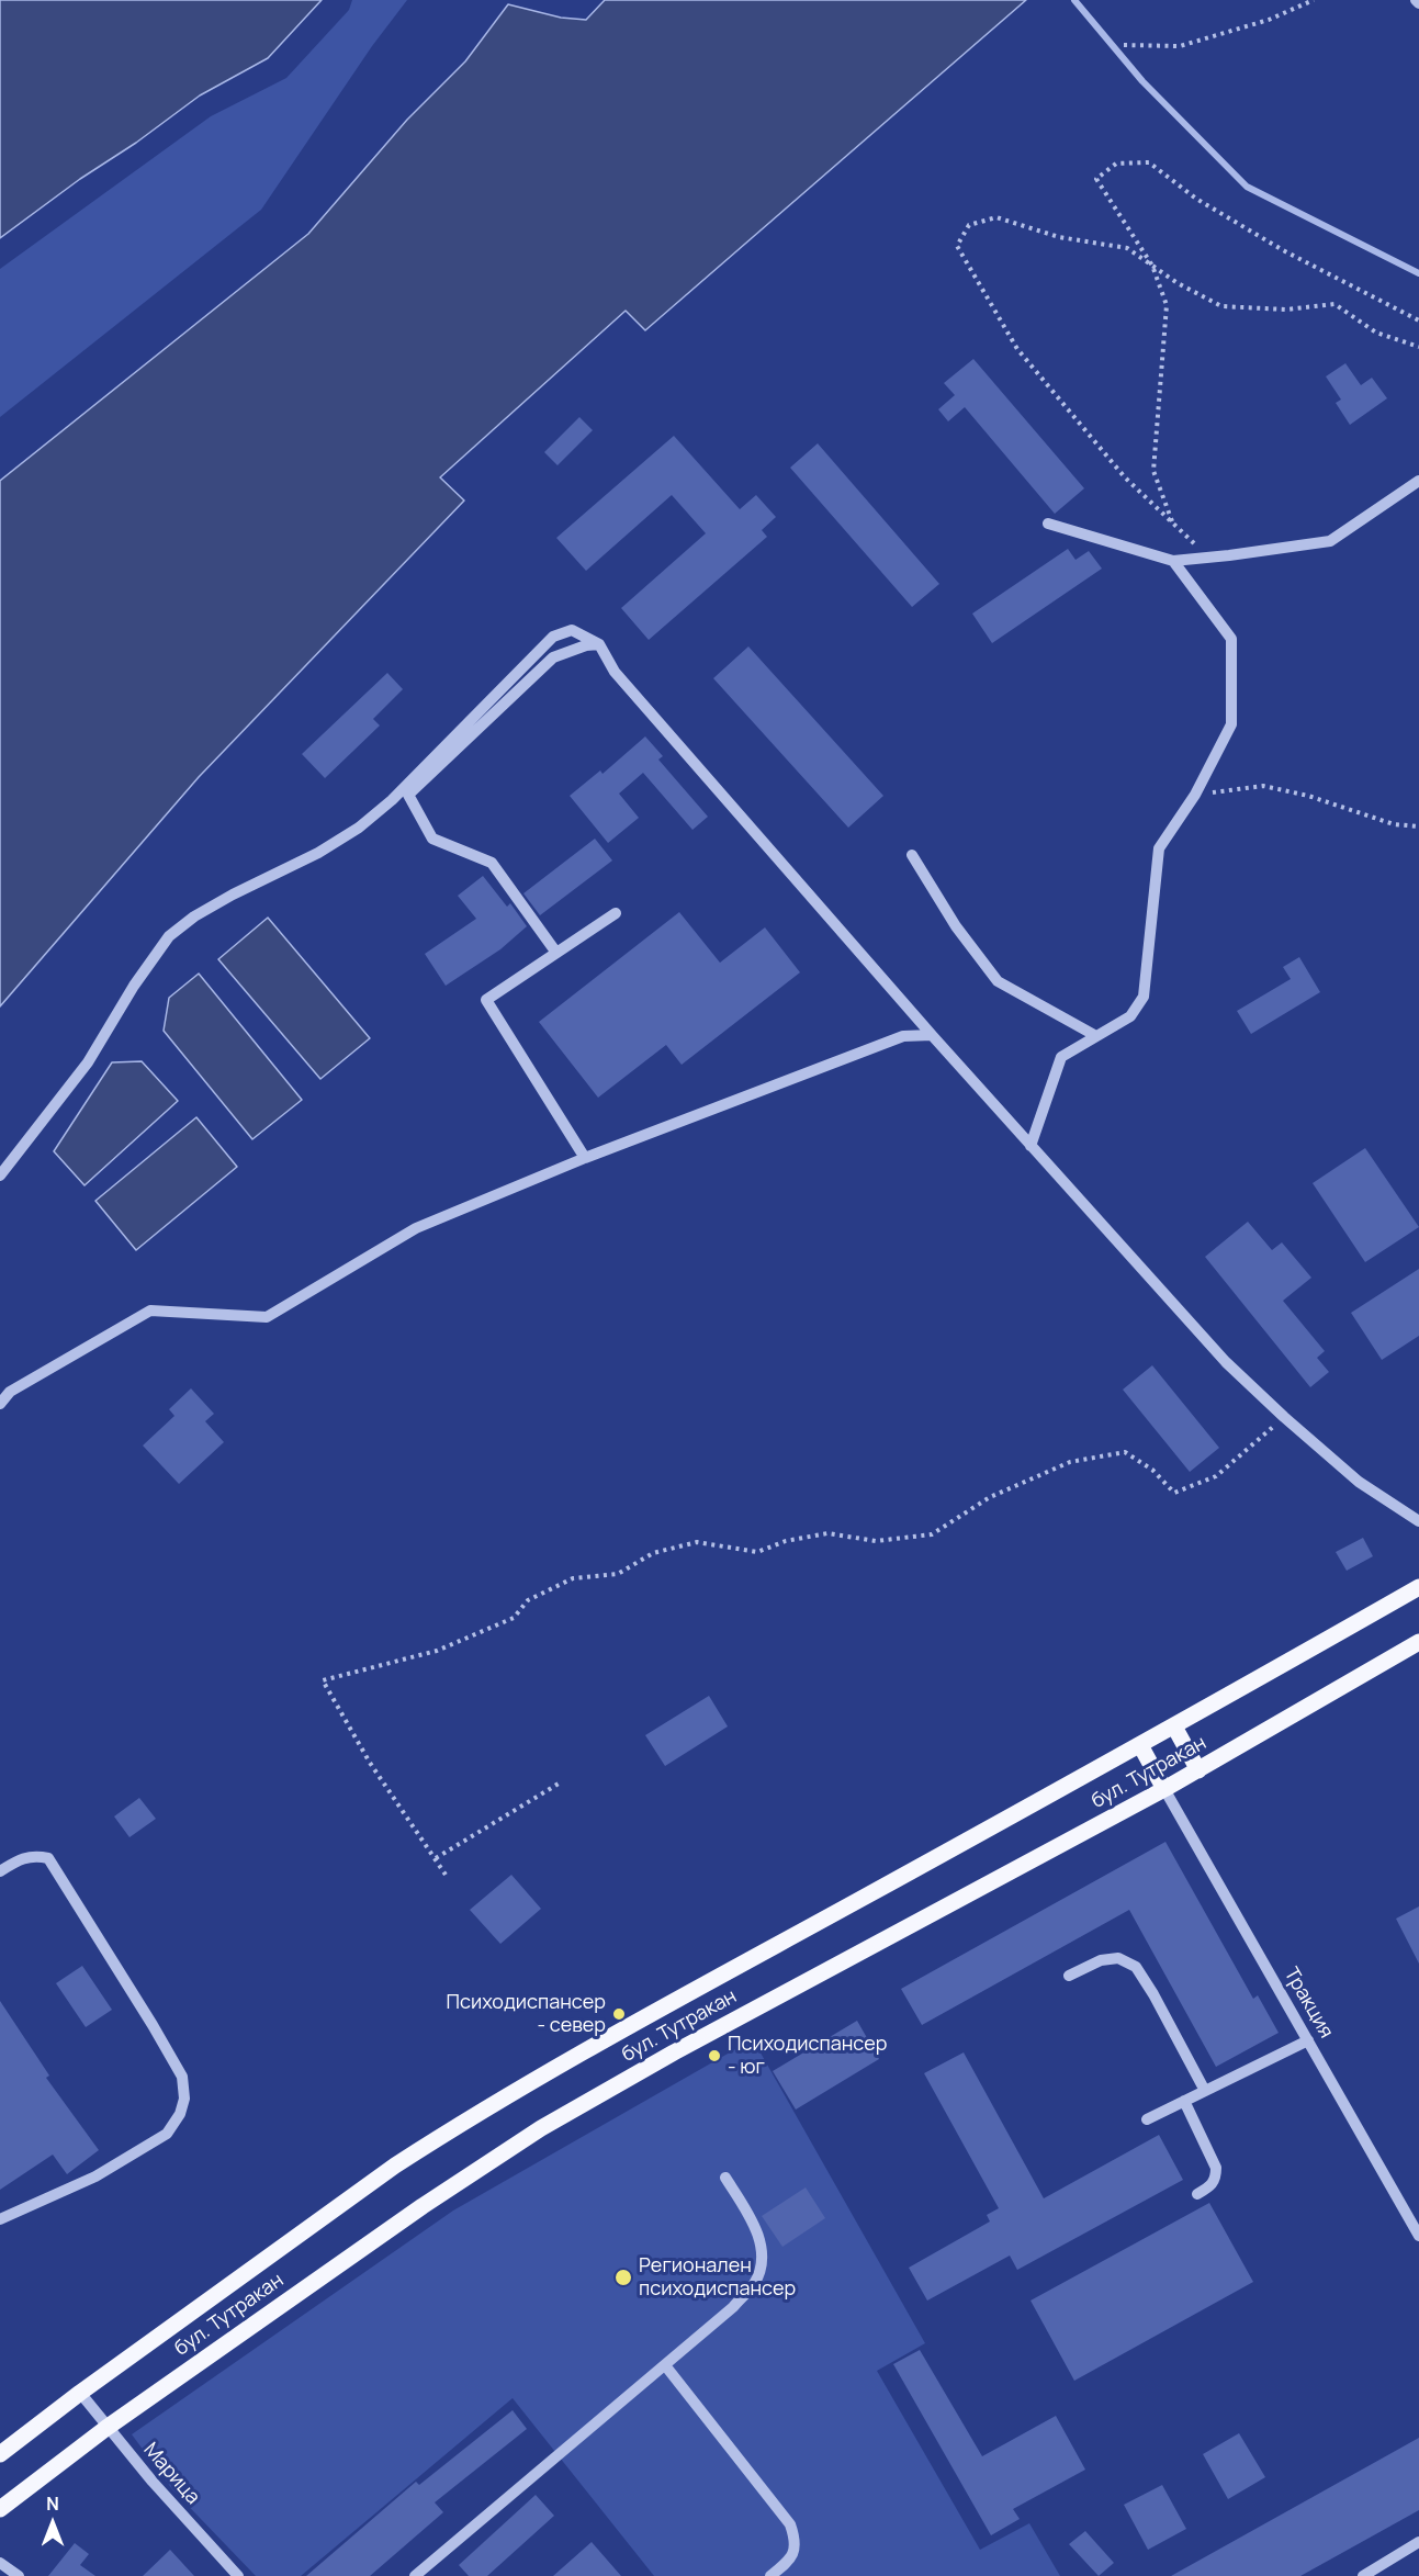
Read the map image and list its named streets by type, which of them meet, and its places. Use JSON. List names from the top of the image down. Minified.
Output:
{"streets":{"main road":["бул. Тутракан"],"street":["Тракция","Марица"]},"crossings":[["бул. Тутракан","Тракция"],["бул. Тутракан","Марица"]],"places":["Психодиспансер - север","Психодиспансер - юг","Регионален психодиспансер"],"north":"top"}
